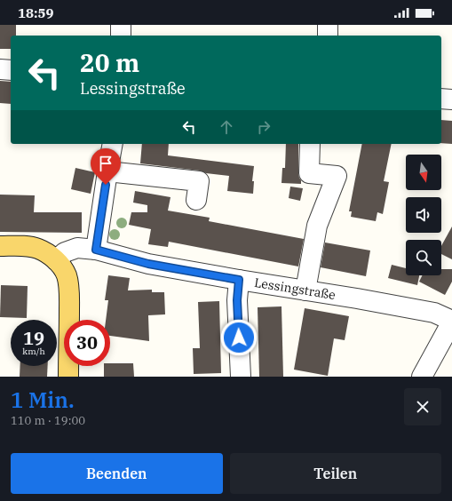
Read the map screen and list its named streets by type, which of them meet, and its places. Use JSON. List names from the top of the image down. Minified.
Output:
{"streets":{"street":["Lessingstraße"]},"north":"bottom","page":{"status":"18:59","turn":["20 m","Lessingstraße"],"speed":"19 km/h","limit":"30","heading":["1 Min.","110 m · 19:00"],"buttons":["Beenden","Teilen"]}}
